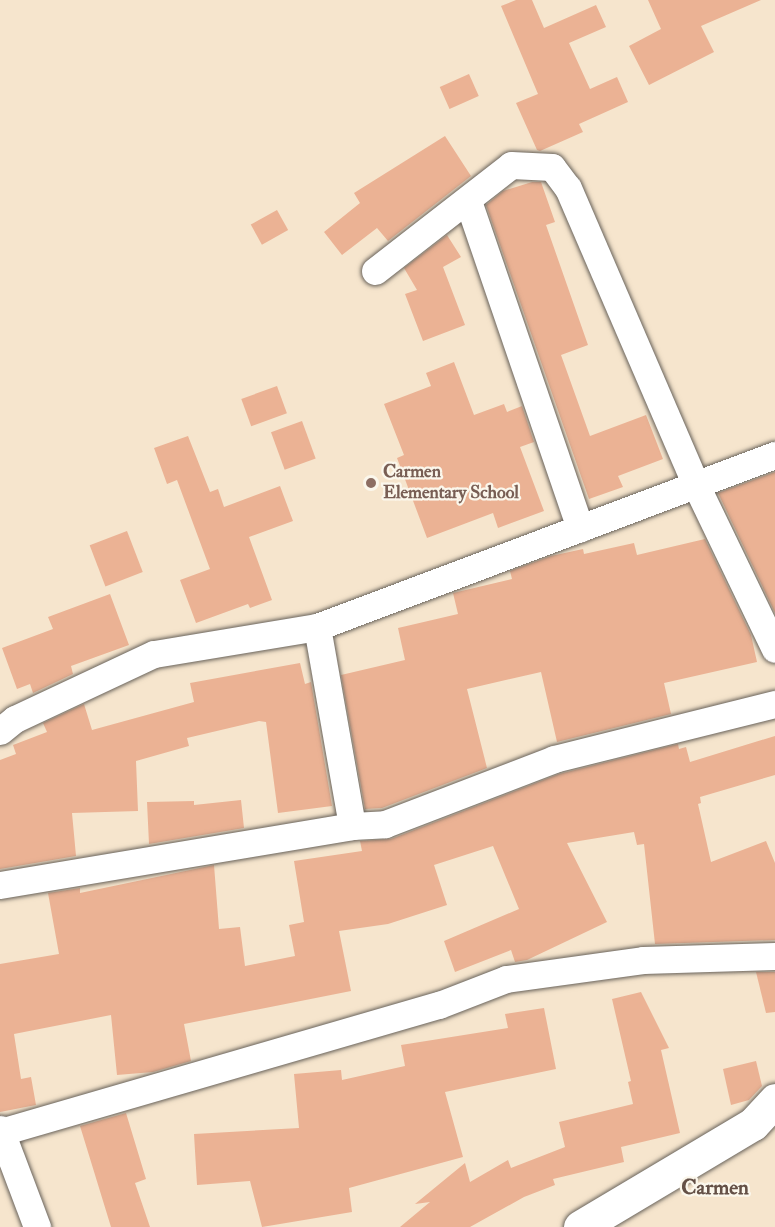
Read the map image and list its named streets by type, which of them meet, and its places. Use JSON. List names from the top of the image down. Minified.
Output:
{"districts":["Carmen"],"places":["Carmen Elementary School"]}
